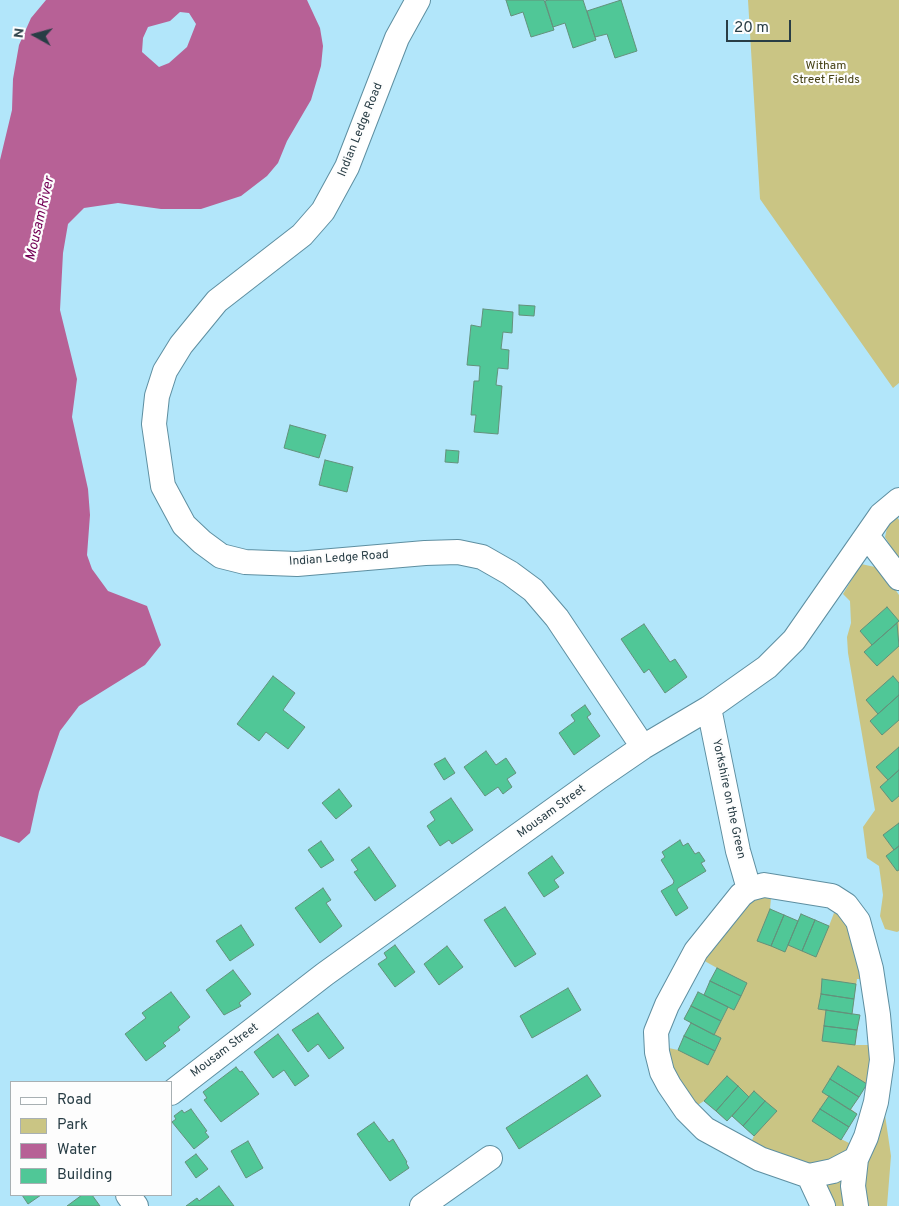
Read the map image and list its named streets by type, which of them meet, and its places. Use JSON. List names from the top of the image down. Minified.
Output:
{"streets":{"street":["Indian Ledge Road","Yorkshire on the Green","Mousam Street"]},"crossings":[["Indian Ledge Road","Mousam Street"],["Yorkshire on the Green","Mousam Street"]],"water":["Mousam River"],"parks":["Witham Street Fields"],"legend":["Road","Park","Water","Building"],"scale_bar":"20 m","north":"left"}
